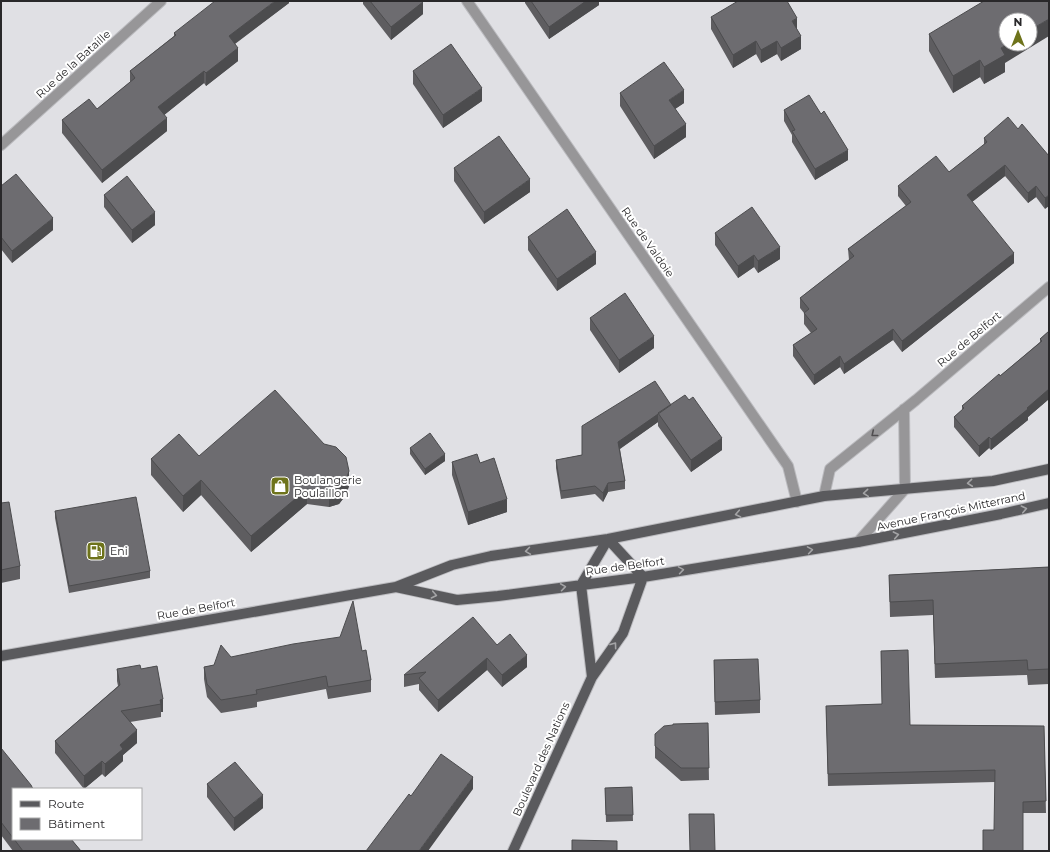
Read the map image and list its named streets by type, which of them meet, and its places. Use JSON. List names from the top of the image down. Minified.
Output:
{"streets":{"main road":["Rue de Belfort","Avenue François Mitterrand","Boulevard des Nations"],"street":["Rue de la Bataille","Rue de Valdoie"]},"crossings":[["Rue de Valdoie","Rue de Belfort"],["Rue de Belfort","Avenue François Mitterrand"],["Rue de Belfort","Boulevard des Nations"]],"one_way":["Boulevard des Nations"],"places":{"shop":["Boulangerie Poulaillon"],"fuel station":["Eni"]},"legend":["Route","Bâtiment"],"north":"top"}
